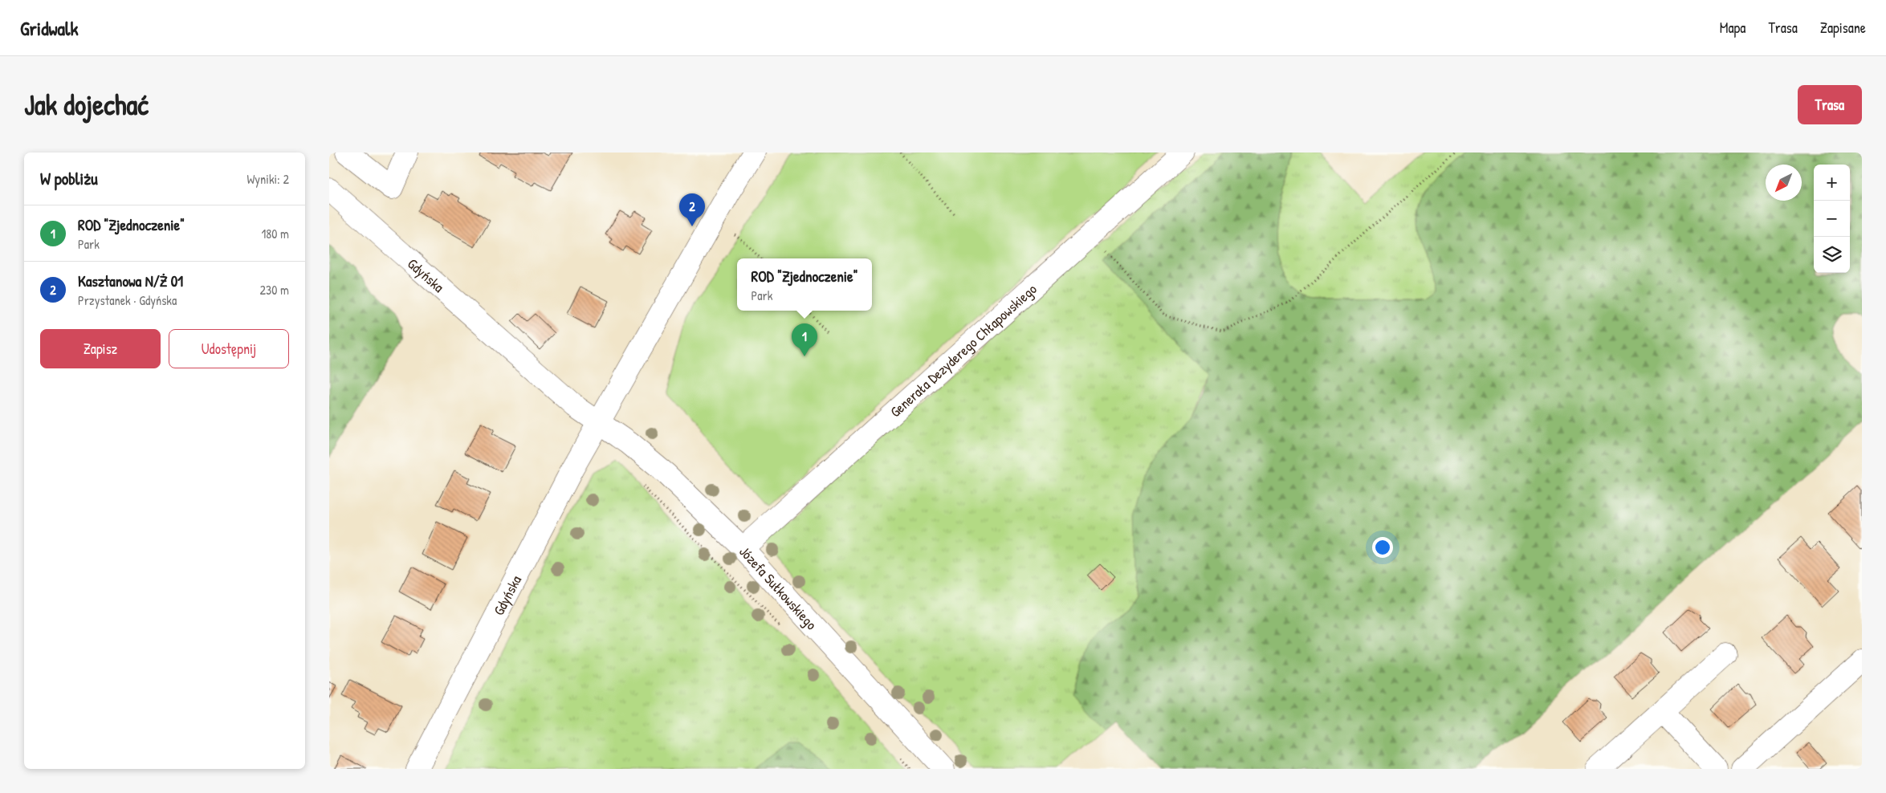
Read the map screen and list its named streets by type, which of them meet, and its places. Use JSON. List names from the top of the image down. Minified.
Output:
{"streets":{"street":["Gdyńska","Generała Dezyderego Chłapowskiego","Józefa Sułkowskiego"]},"crossings":[["Gdyńska","Józefa Sułkowskiego"],["Generała Dezyderego Chłapowskiego","Józefa Sułkowskiego"]],"north":"bottom left","page":{"header":"Gridwalk","nav":["Mapa","Trasa","Zapisane"],"buttons":["Trasa",["Zapisz","Udostępnij"]],"title":"Jak dojechać","heading":["W pobliżu","Wyniki: 2"],"map_buttons":["+","−"],"pins":["2","1"],"list":[{"mark":"1","name":"ROD \"Zjednoczenie\"","note":"Park","value":"180 m"},{"mark":"2","name":"Kasztanowa N/Ż 01","note":"Przystanek · Gdyńska","value":"230 m"}],"popup":["ROD \"Zjednoczenie\"","Park"]}}
